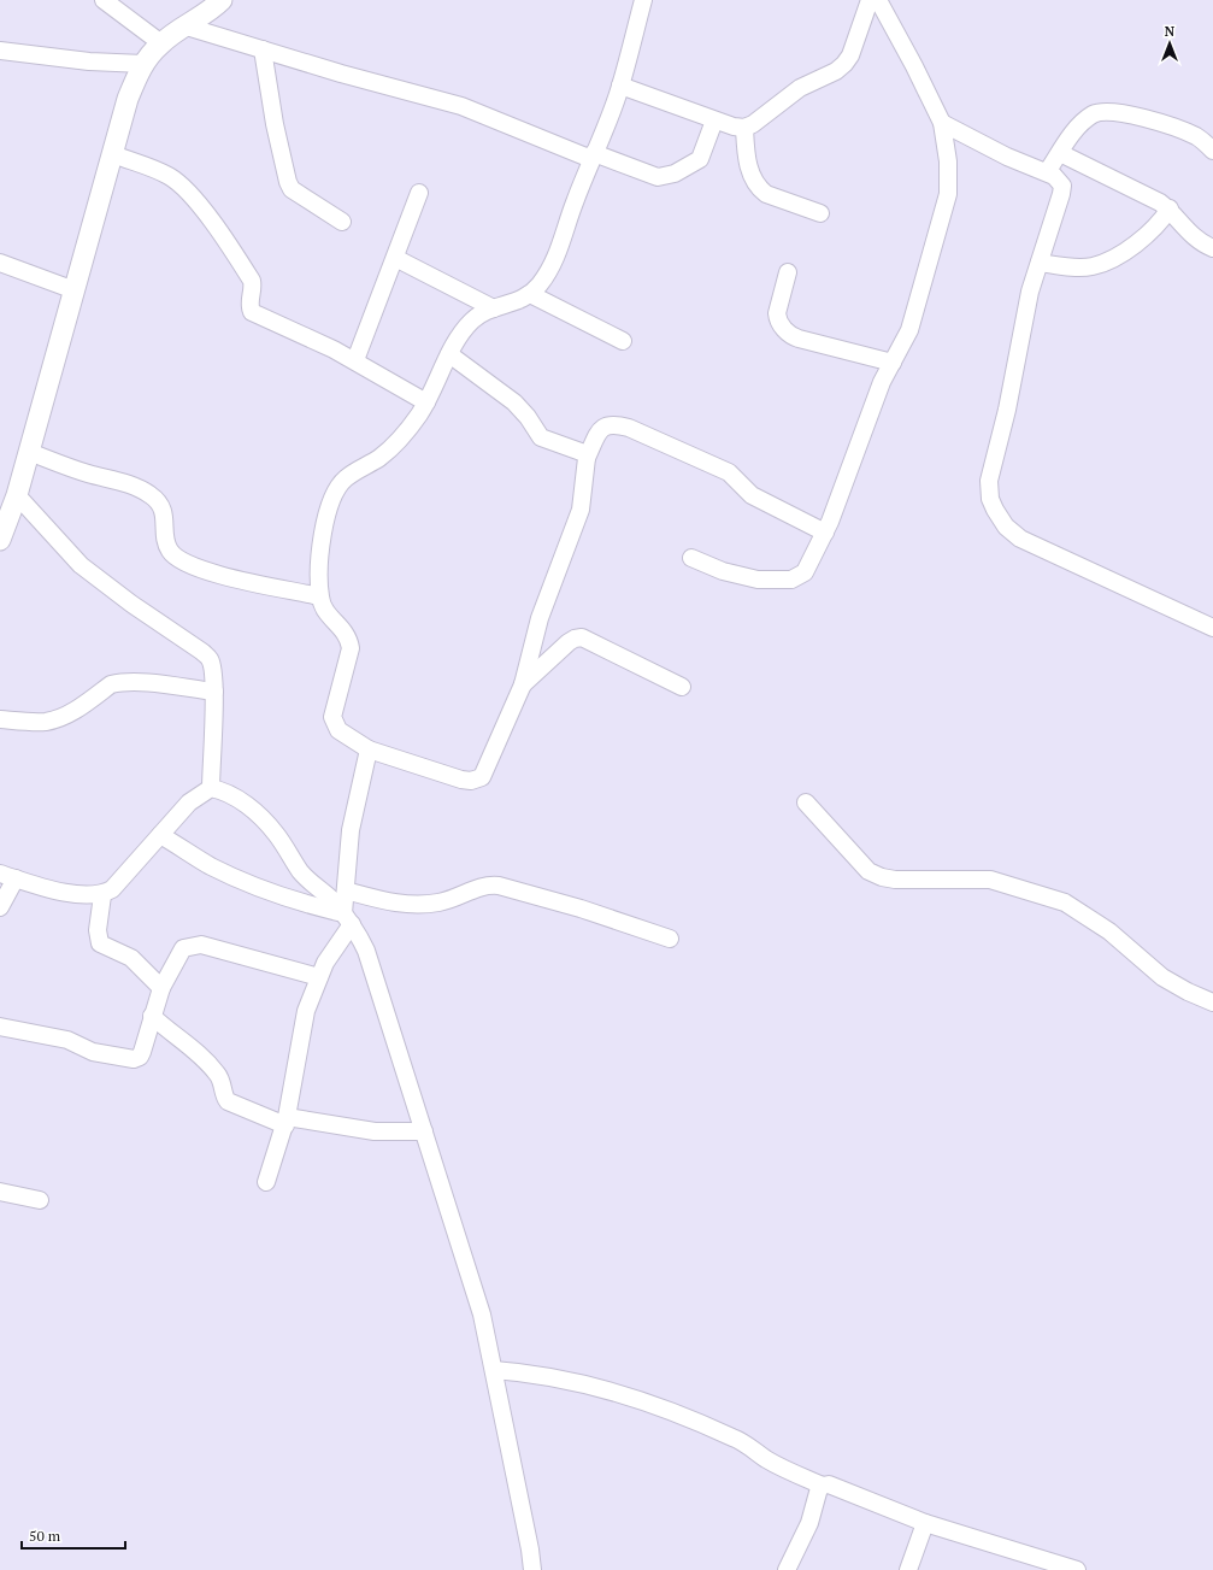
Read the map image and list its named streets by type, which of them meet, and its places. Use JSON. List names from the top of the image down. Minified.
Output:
{"scale_bar":"50 m","north":"top"}
